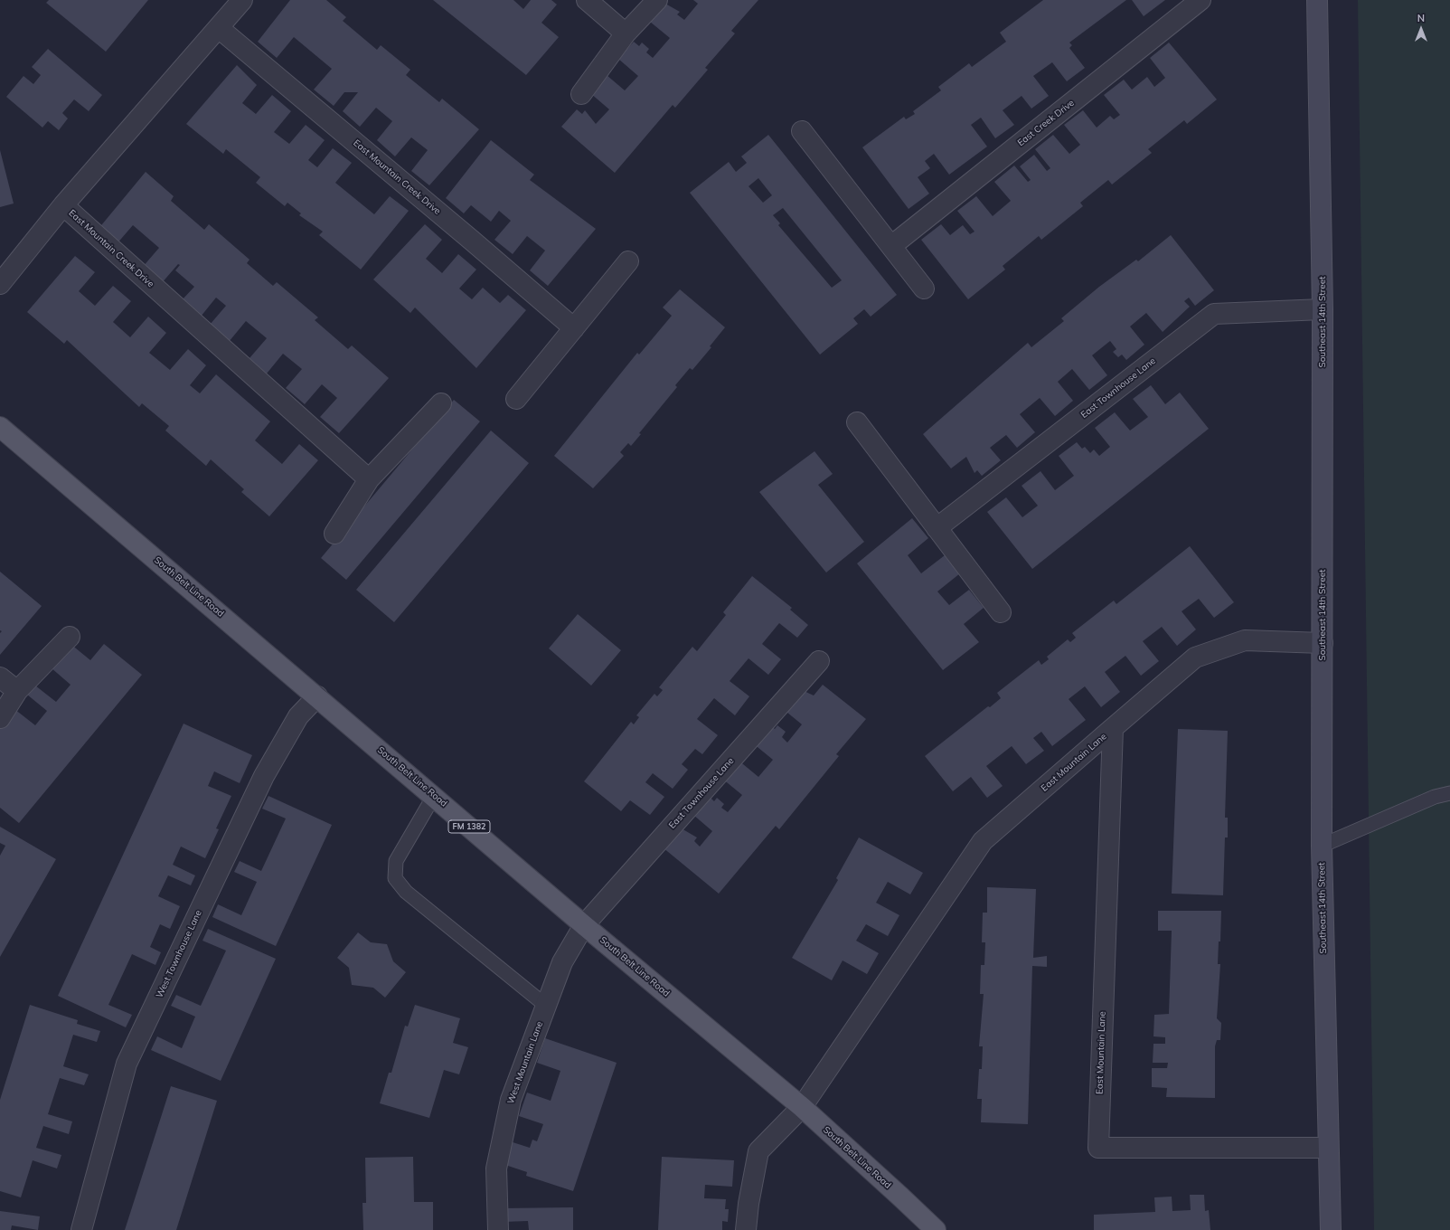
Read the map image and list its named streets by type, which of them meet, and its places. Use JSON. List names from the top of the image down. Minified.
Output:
{"streets":{"main road":["South Belt Line Road","FM 1382"],"street":["East Creek Drive","East Mountain Creek Drive","Southeast 14th Street","East Townhouse Lane","East Mountain Lane","West Townhouse Lane","West Mountain Lane"]},"crossings":[["Southeast 14th Street","East Townhouse Lane"],["Southeast 14th Street","East Mountain Lane"],["East Townhouse Lane","South Belt Line Road"],["East Townhouse Lane","West Mountain Lane"],["South Belt Line Road","East Mountain Lane"],["South Belt Line Road","West Townhouse Lane"],["South Belt Line Road","West Mountain Lane"]],"north":"top"}
